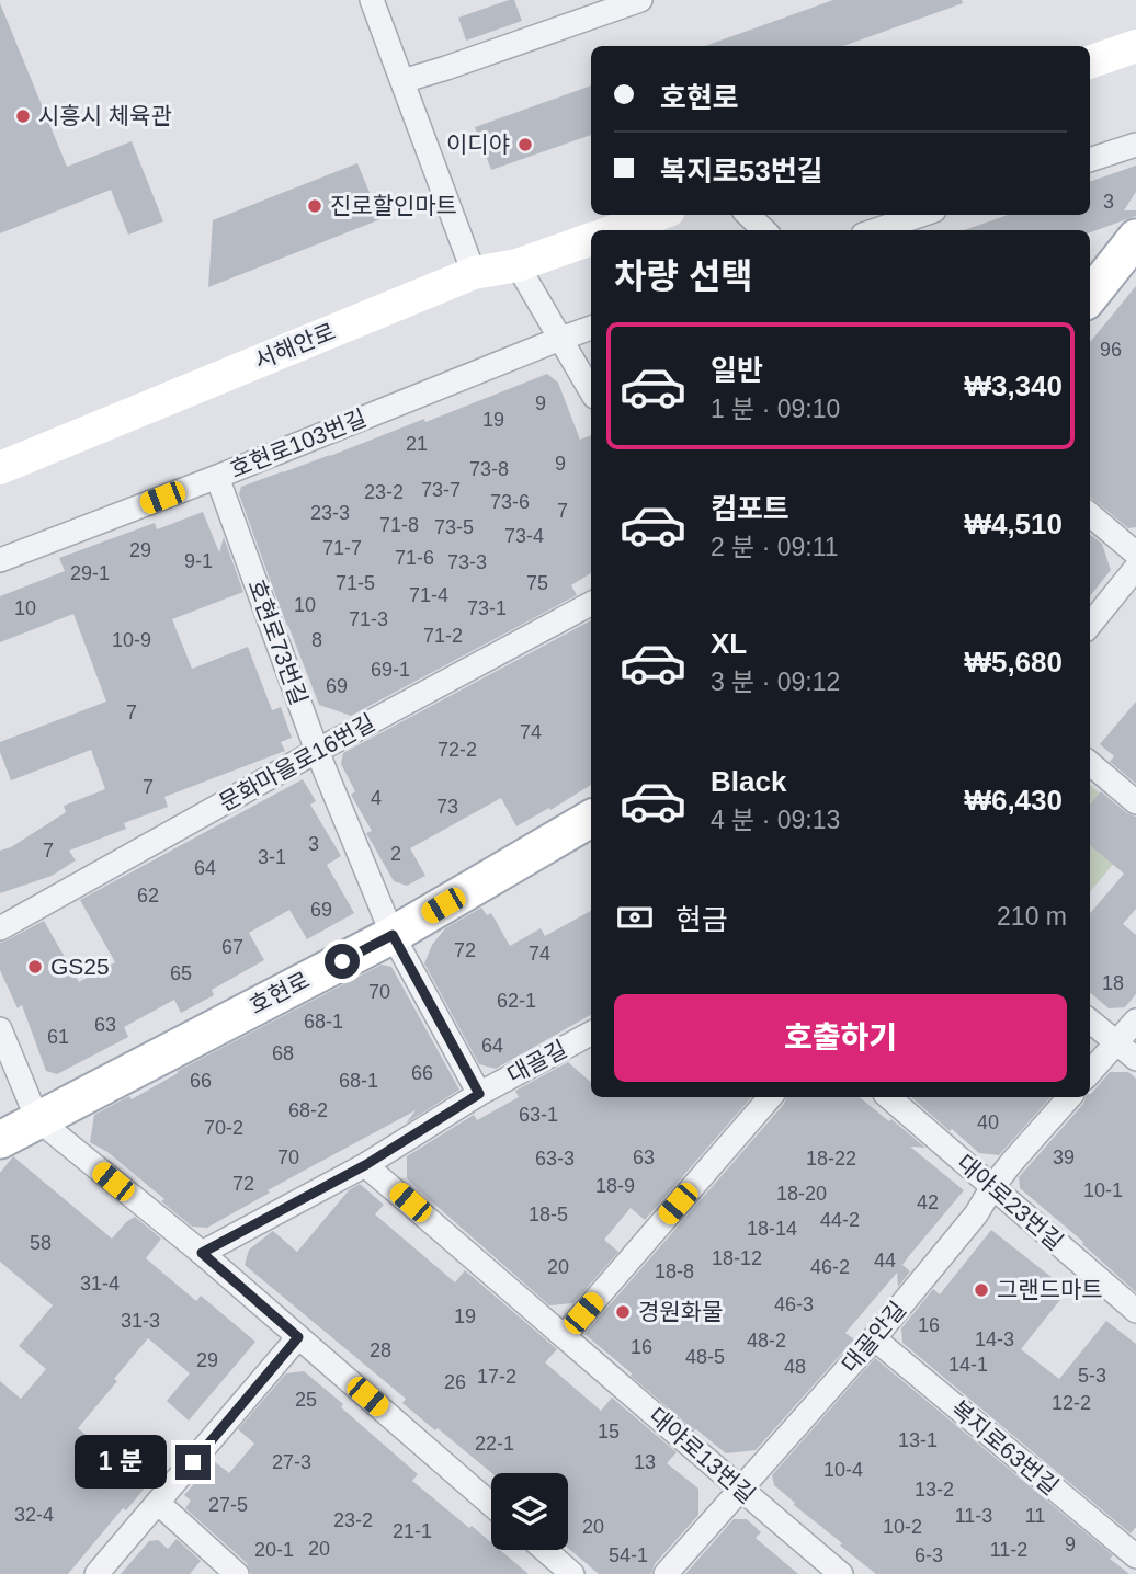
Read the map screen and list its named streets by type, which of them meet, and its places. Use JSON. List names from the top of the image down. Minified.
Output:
{"streets":{"main road":["서해안로","호현로"],"street":["호현로103번길","호현로73번길","문화마을로16번길","대골길","대야로23번길","대골안길","복지로63번길","대야로13번길"]},"crossings":[["호현로103번길","호현로73번길"],["호현로73번길","문화마을로16번길"],["호현로73번길","호현로"],["호현로73번길","대골길"],["대골길","대야로13번길"],["대야로23번길","대골안길"],["대골안길","복지로63번길"],["대골안길","대야로13번길"]],"places":["시흥시 체육관","이디야","진로할인마트","GS25","그랜드마트","경원화물"],"house_numbers":["3","96","9","19","21","9","73-8","73-7","23-2","73-6","7","23-3","71-8","73-5","73-4","71-7","29","71-6","9-1","73-3","29-1","71-5","75","71-4","10","10","73-1","71-3","71-2","10-9","8","69-1","69","7","74","72-2","7","4","73","3","7","2","3-1","64","62","69","67","72","74","65","18","70","62-1","68-1","63","61","64","68","66","66","68-1","68-2","63-1","40","70-2","70","63","39","63-3","18-22","72","18-9","10-1","18-20","42","18-5","44-2","18-14","58","18-12","44","20","46-2","18-8","31-4","46-3","19","31-3","16","14-3","48-2","16","28","48-5","29","14-1","48","5-3","17-2","26","25","12-2","15","13-1","22-1","27-3","13","10-4","13-2","27-5","32-4","11-3","11","23-2","20","10-2","21-1","9","20","20-1","11-2","54-1","6-3"],"page":{"banner":["호현로","복지로53번길"],"heading":"차량 선택","list":[{"name":"일반","note":"1 분 · 09:10","value":"₩3,340"},{"name":"컴포트","note":"2 분 · 09:11","value":"₩4,510"},{"name":"XL","note":"3 분 · 09:12","value":"₩5,680"},{"name":"Black","note":"4 분 · 09:13","value":"₩6,430"}],"pay":["현금","210 m"],"buttons":"호출하기","bubble":"1 분"}}
